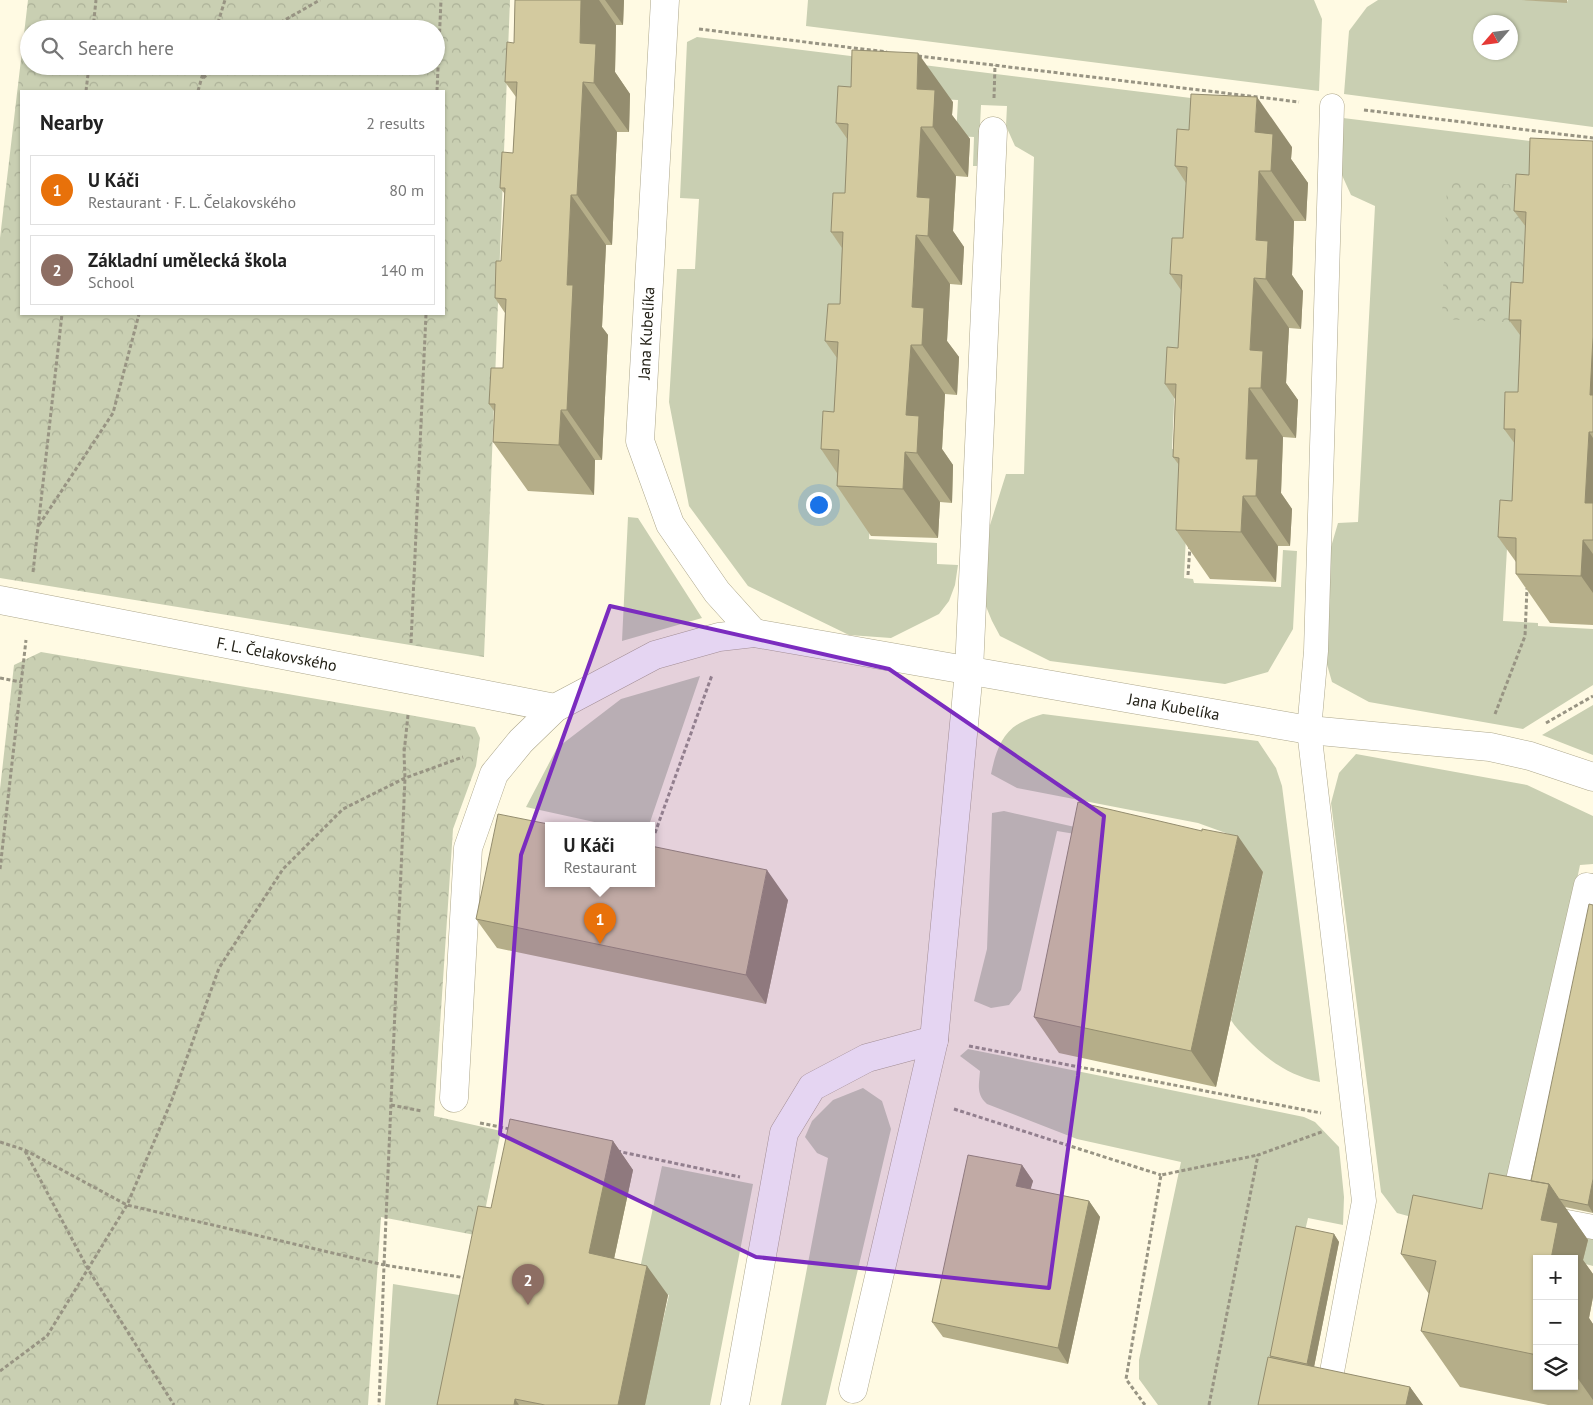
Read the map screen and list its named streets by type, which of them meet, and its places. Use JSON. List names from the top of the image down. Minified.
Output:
{"streets":{"street":["Jana Kubelíka","F. L. Čelakovského"]},"crossings":[["Jana Kubelíka","F. L. Čelakovského"]],"north":"bottom left","page":{"search":"Search here","heading":["Nearby","2 results"],"list":[{"mark":"1","name":"U Káči","note":"Restaurant · F. L. Čelakovského","value":"80 m"},{"mark":"2","name":"Základní umělecká škola","note":"School","value":"140 m"}],"popup":["U Káči","Restaurant"],"pins":["1","2"],"map_buttons":["+","−"]}}
